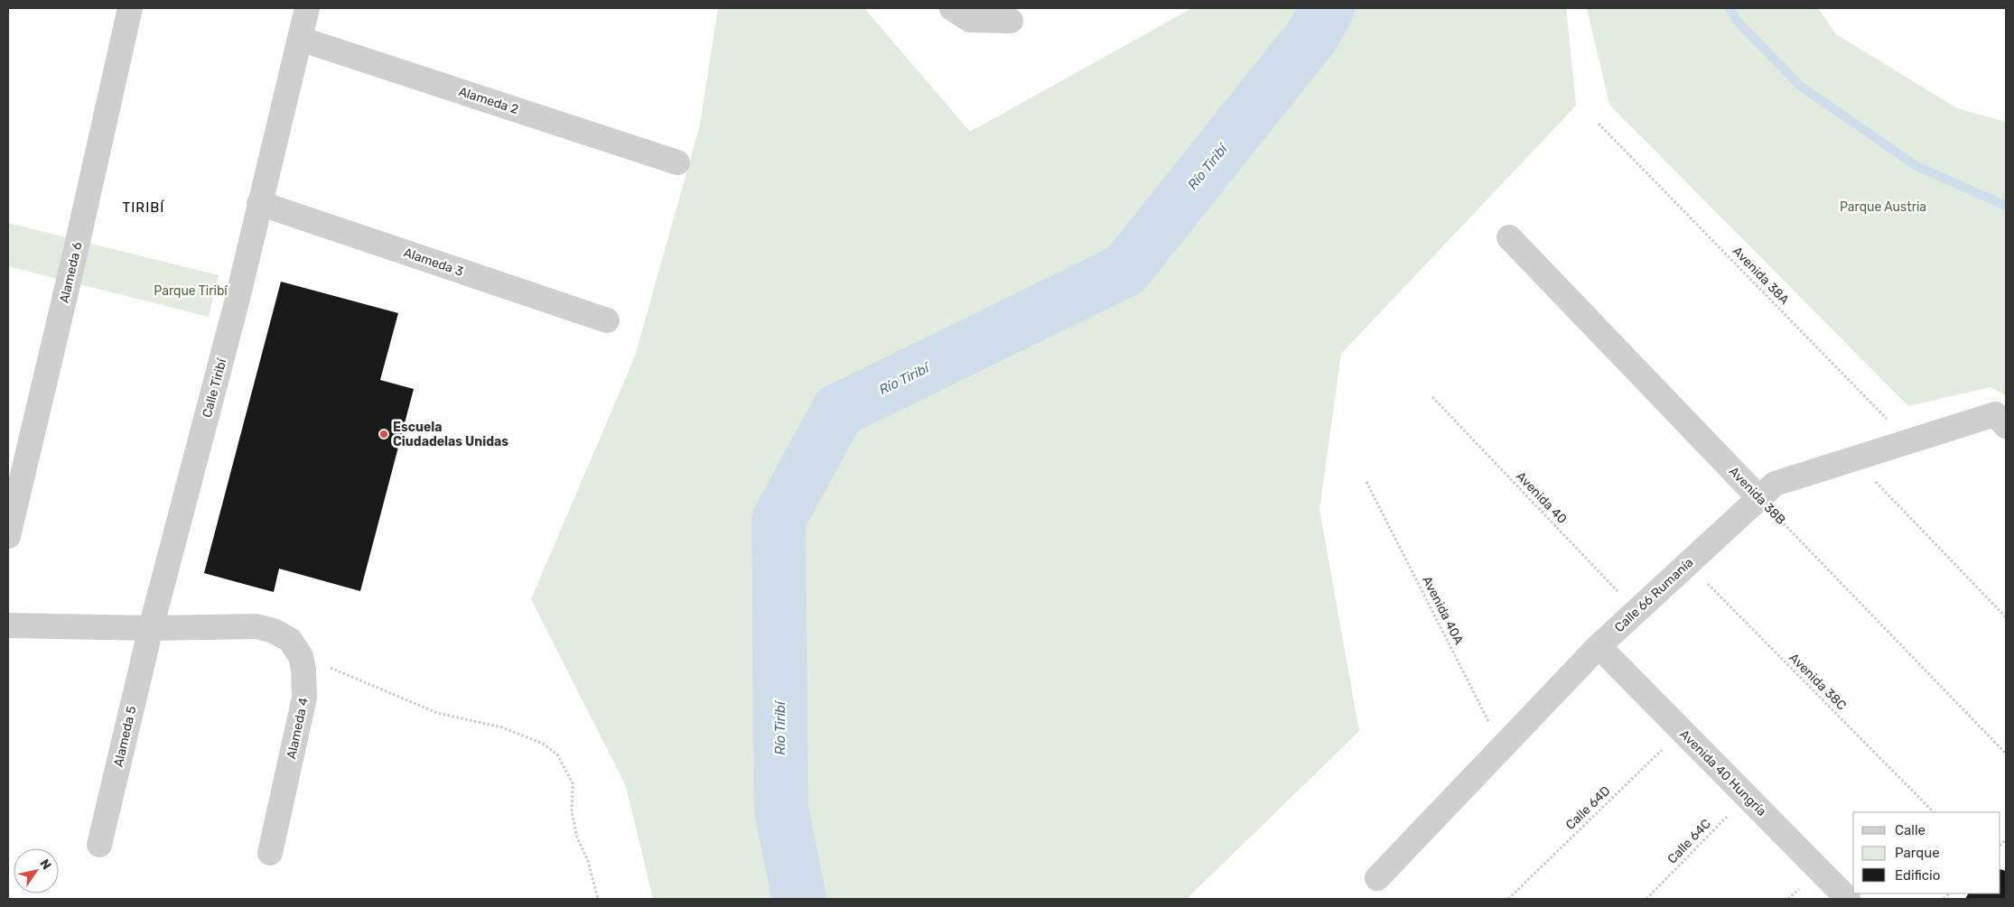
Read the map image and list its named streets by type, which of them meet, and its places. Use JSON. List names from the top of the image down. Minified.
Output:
{"streets":{"street":["Alameda 2","Alameda 3","Alameda 6","Calle Tiribí","Avenida 38B","Calle 66 Rumanía","Alameda 4","Alameda 5","Avenida 40 Hungría"],"path":["Avenida 38A","Avenida 40","Avenida 40A","Avenida 38C","Calle 64D","Calle 64C"]},"crossings":[["Alameda 2","Calle Tiribí"],["Alameda 3","Calle Tiribí"],["Avenida 38A","Calle 66 Rumanía"],["Calle Tiribí","Alameda 4"],["Calle Tiribí","Alameda 5"],["Avenida 38B","Calle 66 Rumanía"],["Avenida 40","Calle 66 Rumanía"],["Calle 66 Rumanía","Avenida 40A"],["Calle 66 Rumanía","Avenida 38C"],["Calle 66 Rumanía","Avenida 40 Hungría"],["Alameda 4","Alameda 5"],["Avenida 40 Hungría","Calle 64D"],["Avenida 40 Hungría","Calle 64C"]],"districts":["TIRIBÍ"],"water":["Río Tiribí"],"parks":["Parque Austria","Parque Tiribí"],"places":["Escuela Ciudadelas Unidas"],"legend":["Calle","Parque","Edificio"],"north":"top right"}
